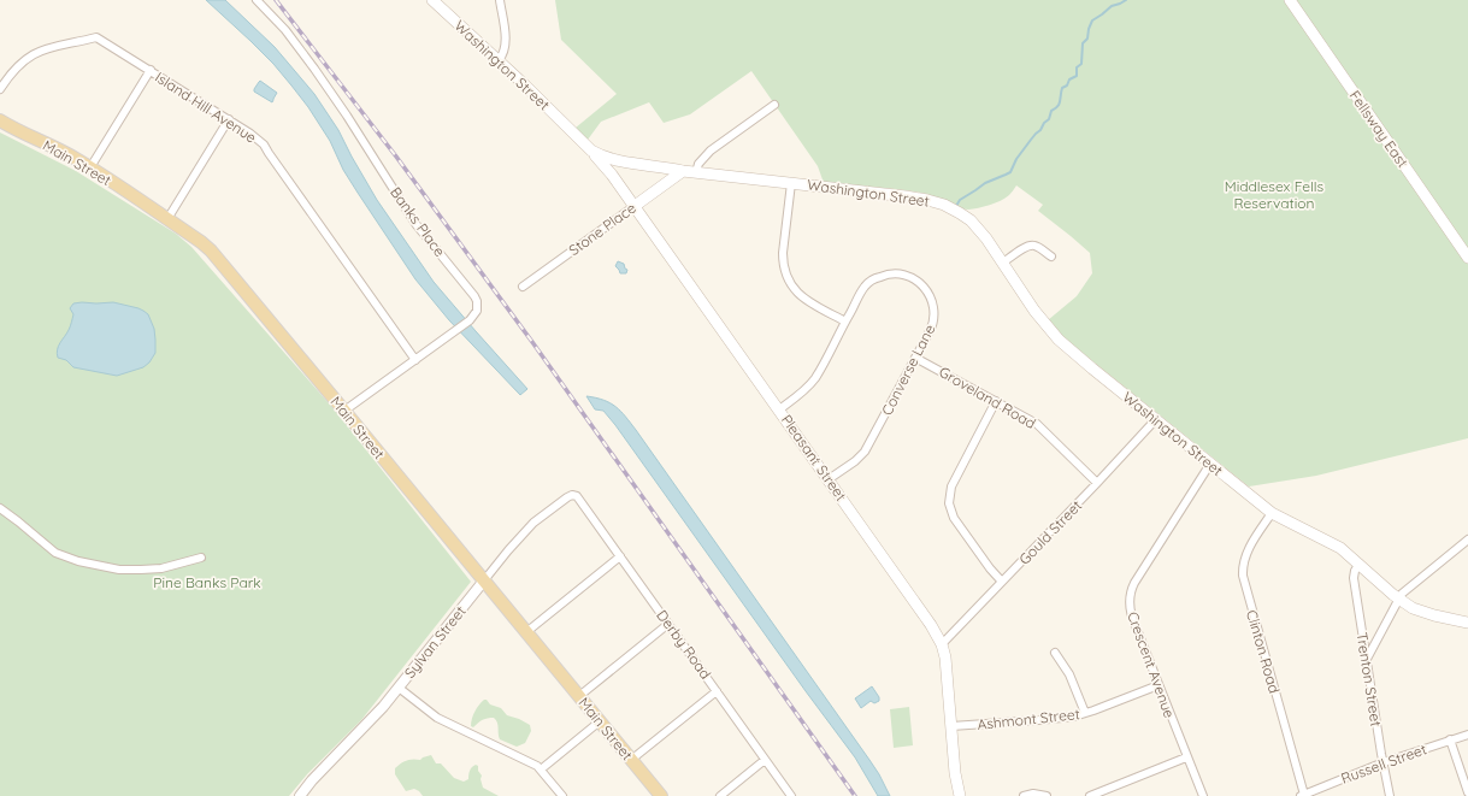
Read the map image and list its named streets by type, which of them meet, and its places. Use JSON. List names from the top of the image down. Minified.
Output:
{"streets":{"main road":["Washington Street","Fellsway East","Main Street","Stone Place","Pleasant Street"],"street":["Island Hill Avenue","Banks Place","Converse Lane","Groveland Road","Gould Street","Sylvan Street","Derby Road","Clinton Road","Crescent Avenue","Trenton Street","Ashmont Street","Russell Street"]},"crossings":[["Washington Street","Stone Place"],["Washington Street","Pleasant Street"],["Washington Street","Gould Street"],["Washington Street","Clinton Road"],["Washington Street","Crescent Avenue"],["Washington Street","Trenton Street"],["Island Hill Avenue","Banks Place"],["Main Street","Banks Place"],["Main Street","Sylvan Street"],["Stone Place","Pleasant Street"],["Converse Lane","Groveland Road"],["Converse Lane","Pleasant Street"],["Groveland Road","Gould Street"],["Pleasant Street","Gould Street"],["Pleasant Street","Ashmont Street"],["Sylvan Street","Derby Road"],["Clinton Road","Russell Street"],["Crescent Avenue","Ashmont Street"],["Trenton Street","Russell Street"]],"parks":["Middlesex Fells Reservation","Pine Banks Park"]}
